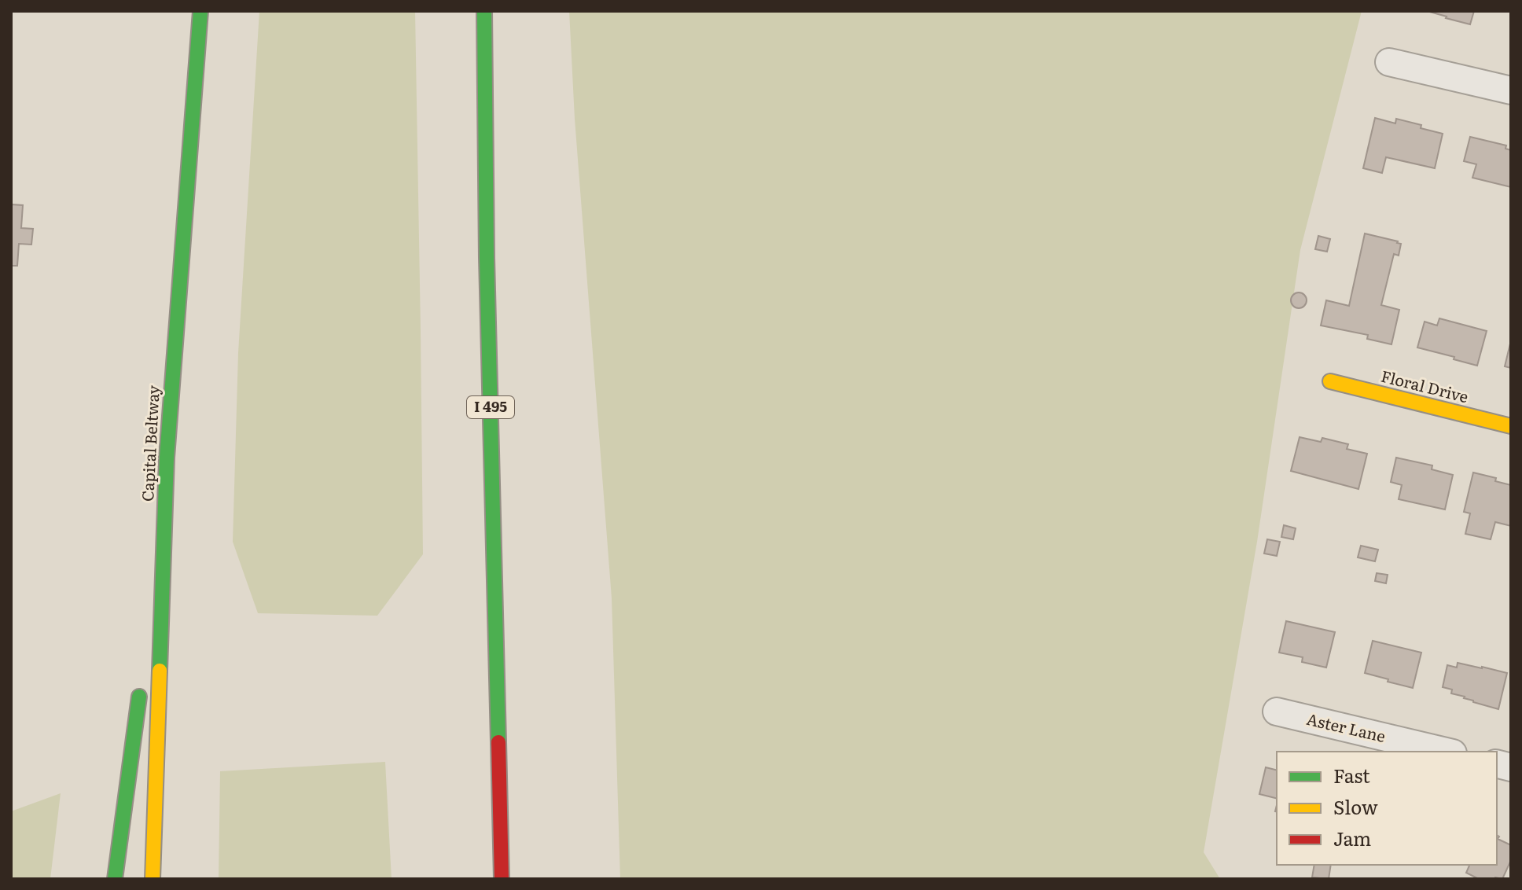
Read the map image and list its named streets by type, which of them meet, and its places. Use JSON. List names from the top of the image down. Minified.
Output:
{"streets":{"main road":["Floral Drive","I 495","Capital Beltway"],"street":["Aster Lane"]},"legend":["Fast","Slow","Jam"]}
